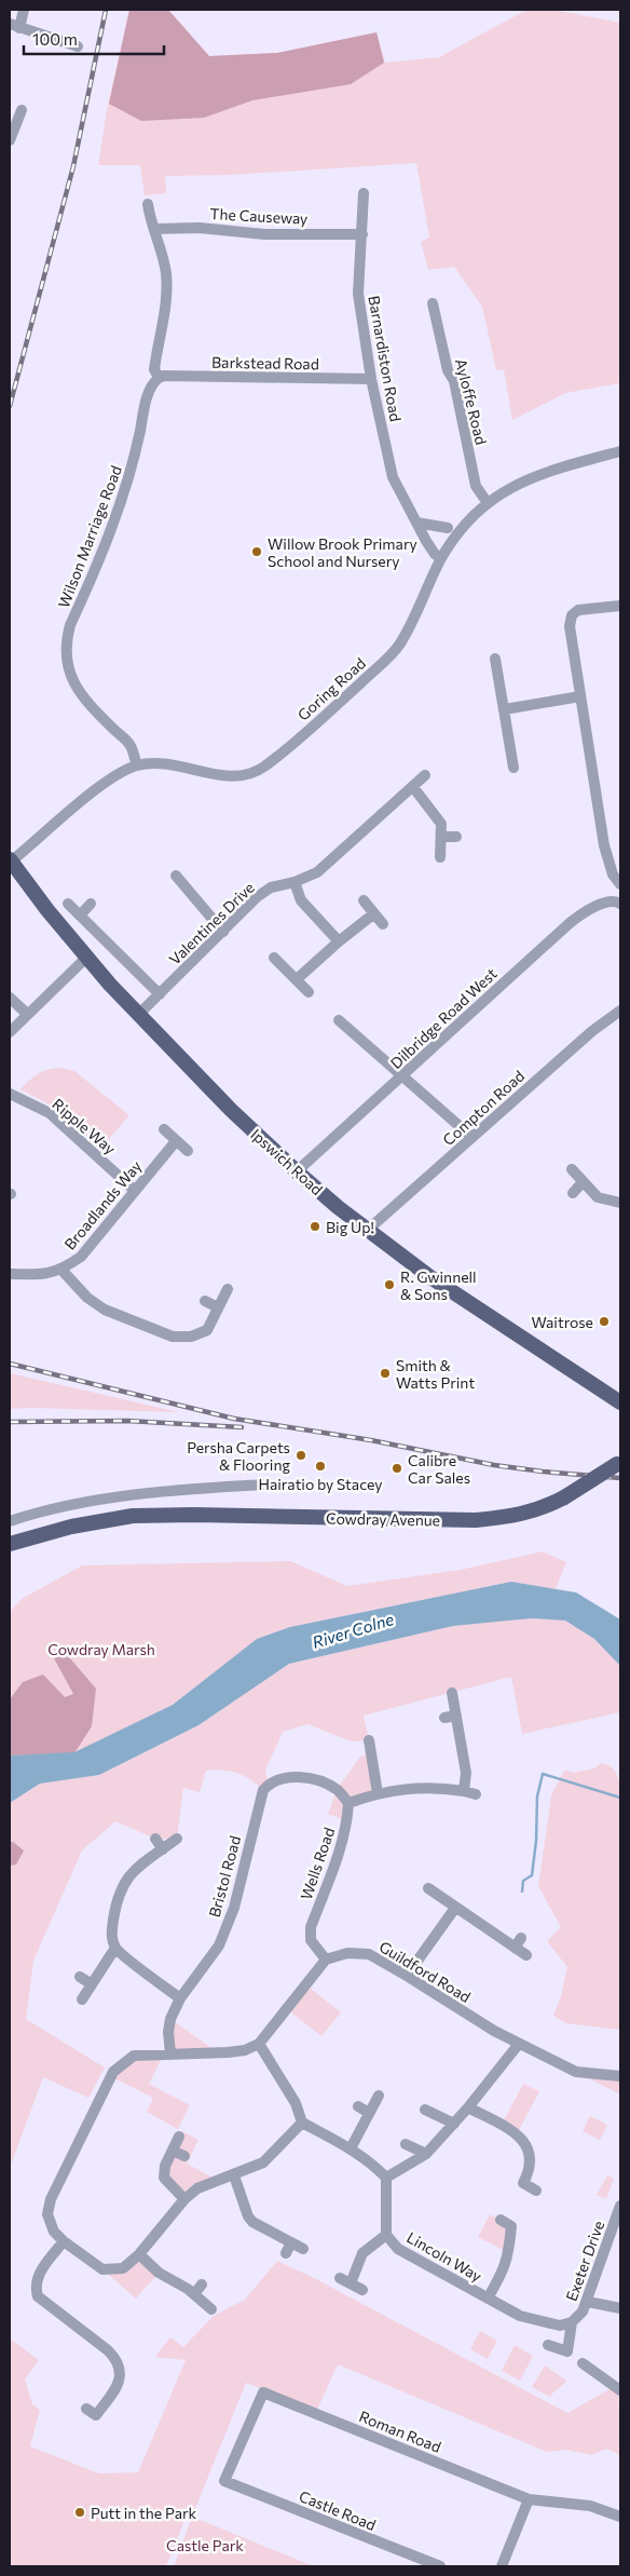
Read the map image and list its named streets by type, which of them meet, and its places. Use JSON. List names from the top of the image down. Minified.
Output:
{"streets":{"main road":["Ipswich Road","Cowdray Avenue"],"street":["The Causeway","Barnardiston Road","Barkstead Road","Ayloffe Road","Wilson Marriage Road","Goring Road","Valentines Drive","Dilbridge Road West","Compton Road","Ripple Way","Broadlands Way","Wells Road","Bristol Road","Guildford Road","Lincoln Way","Exeter Drive","Roman Road","Castle Road"]},"crossings":[["The Causeway","Barnardiston Road"],["Barnardiston Road","Barkstead Road"],["Barnardiston Road","Goring Road"],["Barkstead Road","Wilson Marriage Road"],["Ayloffe Road","Goring Road"],["Wilson Marriage Road","Goring Road"],["Goring Road","Ipswich Road"],["Valentines Drive","Ipswich Road"],["Dilbridge Road West","Ipswich Road"],["Compton Road","Ipswich Road"],["Ripple Way","Broadlands Way"],["Wells Road","Bristol Road"],["Wells Road","Guildford Road"],["Lincoln Way","Exeter Drive"],["Roman Road","Castle Road"]],"water":["River Colne"],"parks":["Cowdray Marsh","Castle Park"],"places":["Willow Brook Primary School and Nursery","Big Up!","R. Gwinnell & Sons","Waitrose","Smith & Watts Print","Persha Carpets & Flooring","Hairatio by Stacey","Calibre Car Sales","Putt in the Park"],"scale_bar":"100 m"}
